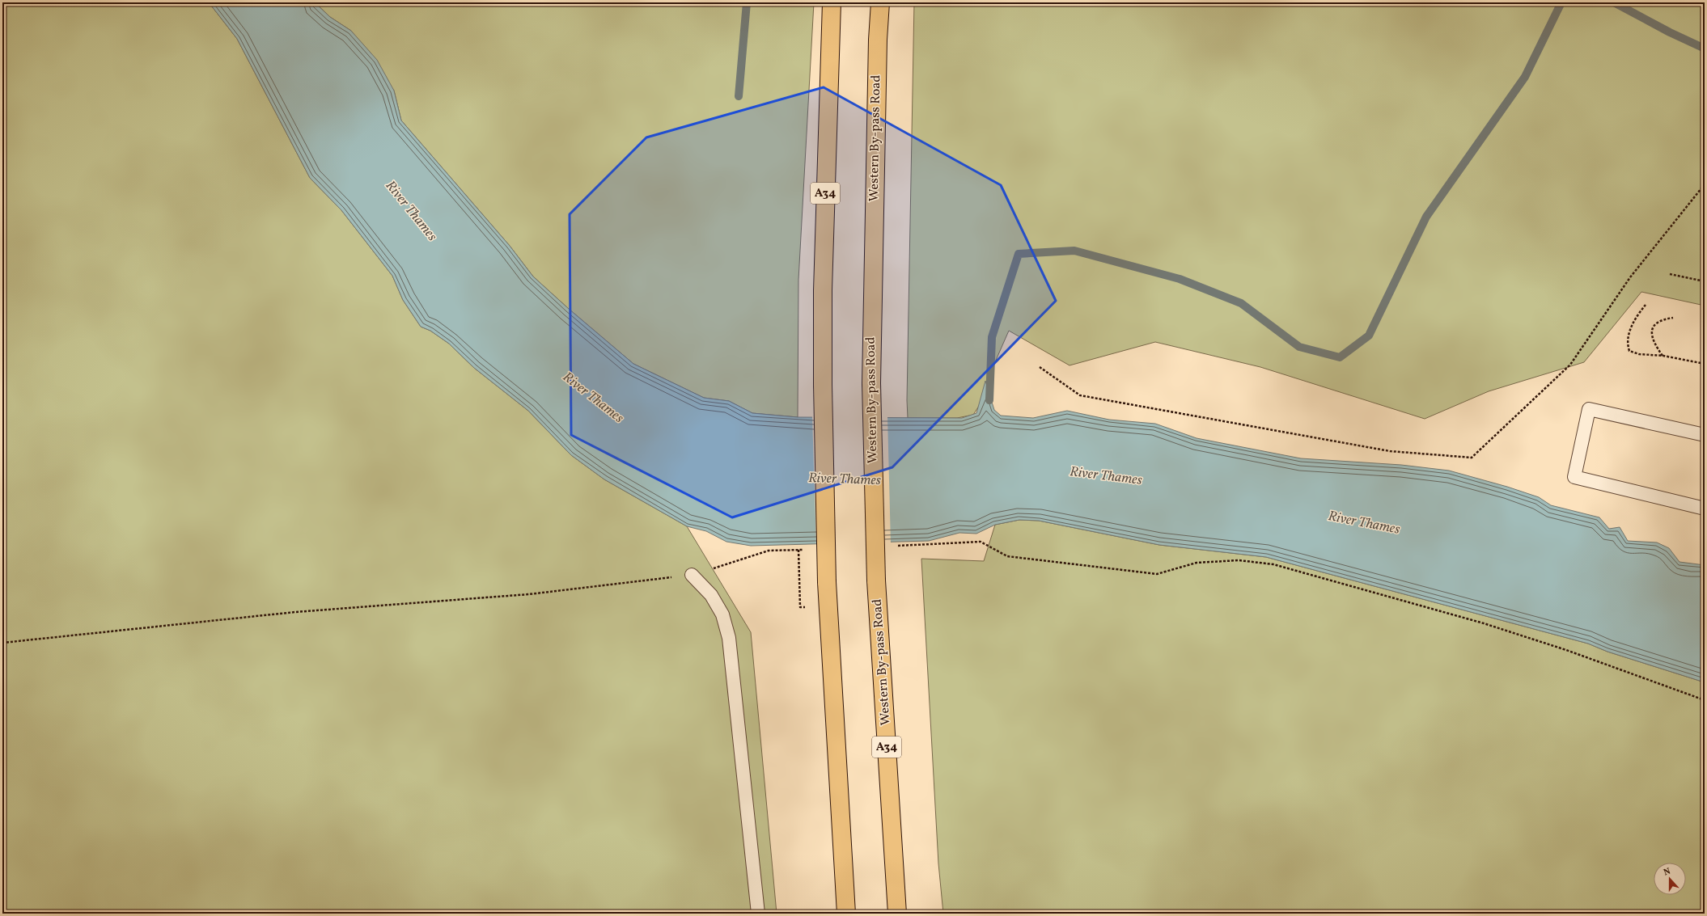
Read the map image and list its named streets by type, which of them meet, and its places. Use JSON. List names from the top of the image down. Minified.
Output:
{"streets":{"highway":["Western By-pass Road","A34"]},"water":["River Thames"],"north":"top"}
